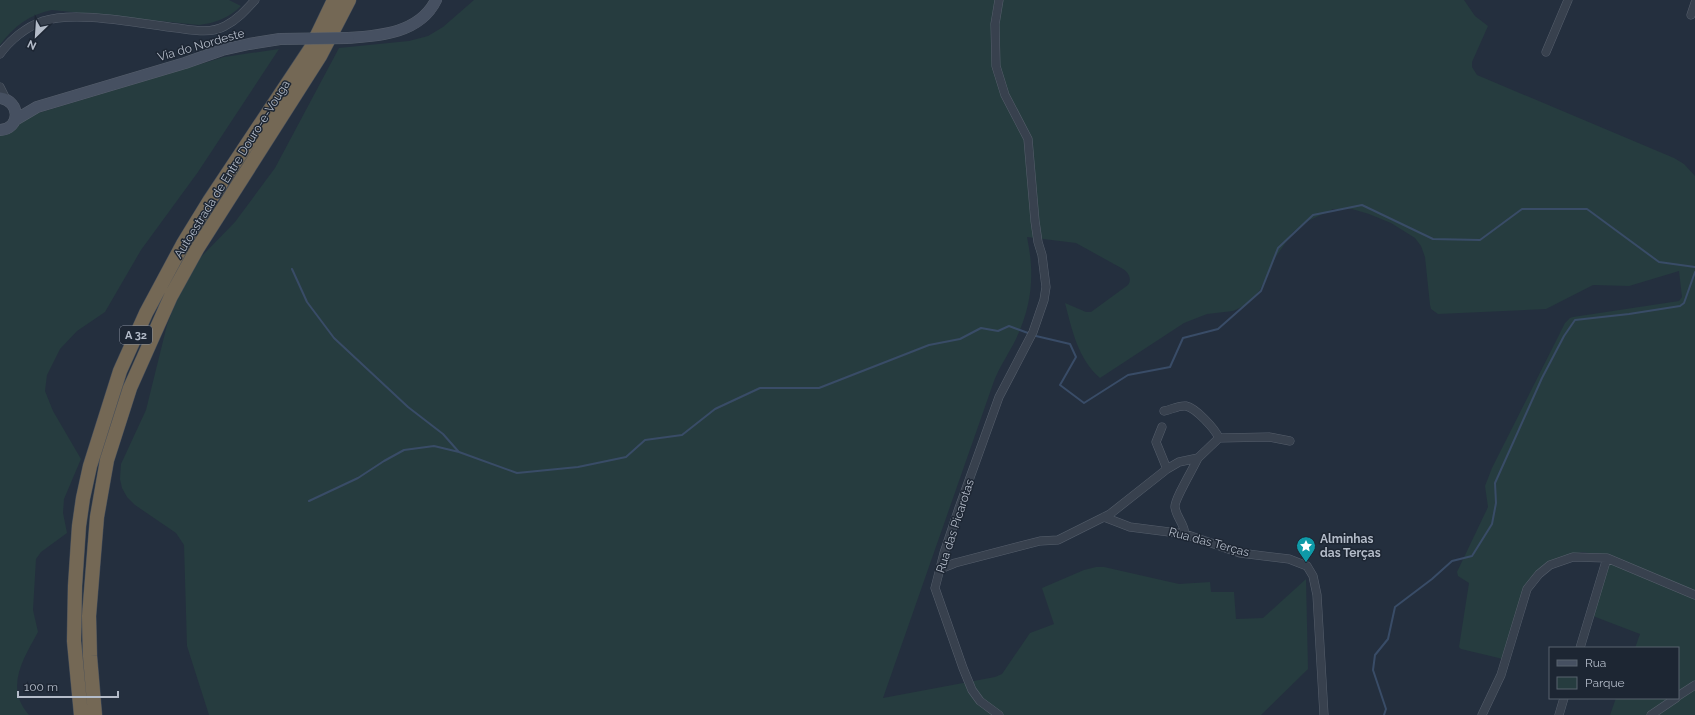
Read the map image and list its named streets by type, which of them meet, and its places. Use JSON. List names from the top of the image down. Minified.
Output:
{"streets":{"highway":["Autoestrada de Entre Douro-e-Vouga","A 32"],"main road":["Via do Nordeste"],"street":["Rua das Picarotas","Rua das Terças"]},"places":{"place":["Alminhas das Terças"]},"legend":["Rua","Parque"],"scale_bar":"100 m","north":"bottom left"}
